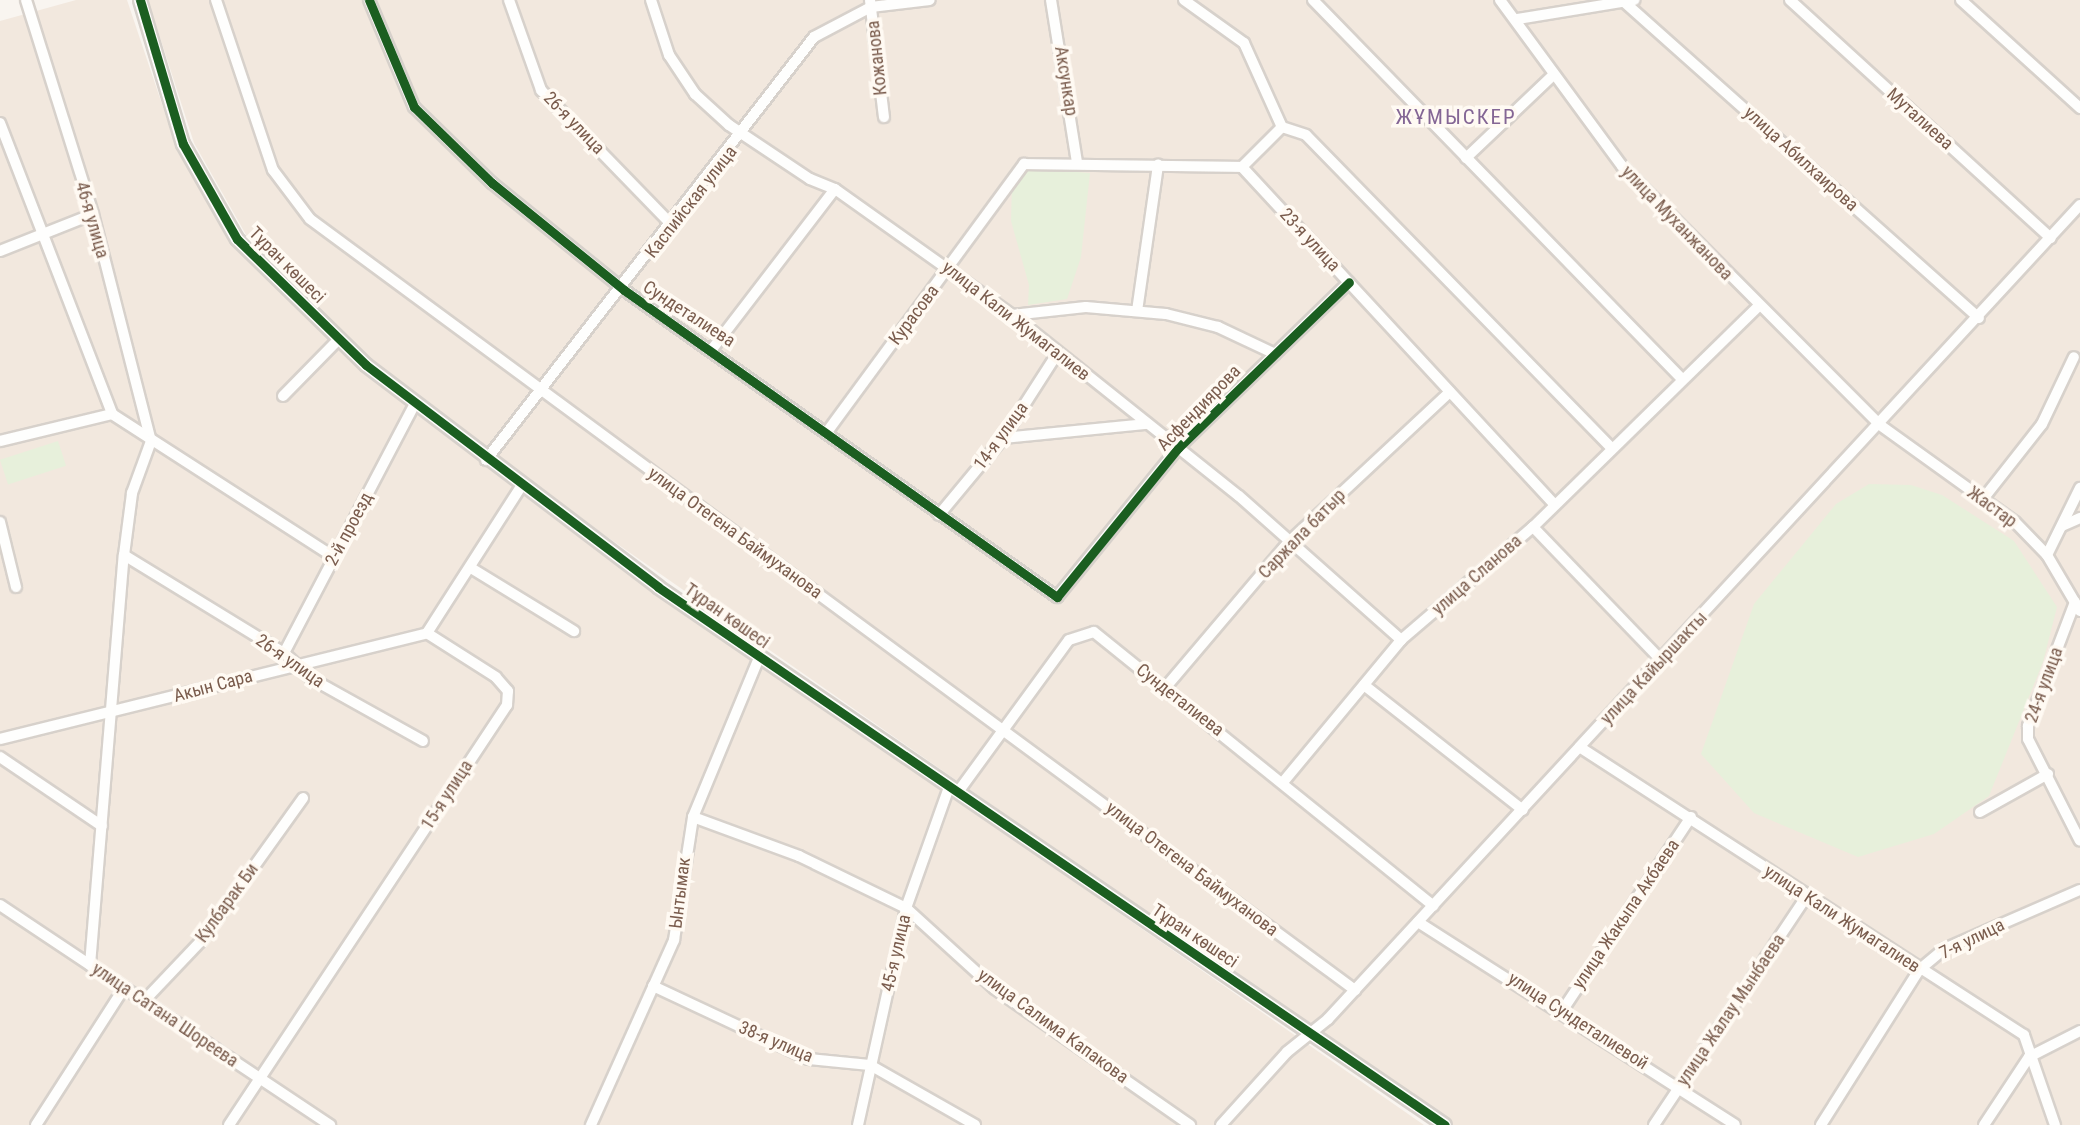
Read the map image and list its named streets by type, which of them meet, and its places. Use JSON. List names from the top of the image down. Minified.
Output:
{"streets":{"street":["Кожанова","Аксункар","Муталиева","26-я улица","улица Абилхаирова","Каспийская улица","46-я улица","улица Муханжанова","23-я улица","Тұран көшесі","Сундеталиева","Курасова","улица Кали Жумагалиев","Асфендиярова","14-я улица","Жастар","2-й проезд","улица Отегена Баймуханова","Саржала батыр","улица Сланова","улица Кайыршакты","24-я улица","Акын Сара","15-я улица","Ынтымак","Кулбарак Би","улица Жакыпа Акбаева","7-я улица","45-я улица","улица Жалау Мынбаева","улица Сатана Шореева","улица Сундеталиевой","улица Салима Капакова","38-я улица"]},"crossings":[["Кожанова","Каспийская улица"],["Аксункар","Курасова"],["Муталиева","улица Кайыршакты"],["26-я улица","Каспийская улица"],["26-я улица","2-й проезд"],["26-я улица","Акын Сара"],["улица Абилхаирова","улица Кайыршакты"],["Каспийская улица","Тұран көшесі"],["Каспийская улица","Сундеталиева"],["Каспийская улица","улица Кали Жумагалиев"],["Каспийская улица","улица Отегена Баймуханова"],["улица Муханжанова","Жастар"],["улица Муханжанова","улица Сланова"],["улица Муханжанова","улица Кайыршакты"],["23-я улица","Асфендиярова"],["23-я улица","Саржала батыр"],["23-я улица","улица Сланова"],["Тұран көшесі","Сундеталиева"],["Тұран көшесі","2-й проезд"],["Тұран көшесі","улица Кайыршакты"],["Тұран көшесі","Ынтымак"],["Тұран көшесі","45-я улица"],["Сундеталиева","Курасова"],["Сундеталиева","Асфендиярова"],["Сундеталиева","14-я улица"],["Сундеталиева","улица Отегена Баймуханова"],["Сундеталиева","Саржала батыр"],["Сундеталиева","улица Сланова"],["Сундеталиева","улица Кайыршакты"],["Сундеталиева","45-я улица"],["Курасова","улица Кали Жумагалиев"],["улица Кали Жумагалиев","Асфендиярова"],["улица Кали Жумагалиев","14-я улица"],["улица Кали Жумагалиев","Саржала батыр"],["улица Кали Жумагалиев","улица Сланова"],["улица Кали Жумагалиев","улица Кайыршакты"],["улица Кали Жумагалиев","улица Жакыпа Акбаева"],["улица Кали Жумагалиев","7-я улица"],["улица Кали Жумагалиев","улица Жалау Мынбаева"],["Жастар","улица Кайыршакты"],["Жастар","24-я улица"],["улица Отегена Баймуханова","улица Кайыршакты"],["улица Кайыршакты","улица Сундеталиевой"],["Акын Сара","15-я улица"],["15-я улица","улица Сатана Шореева"],["Ынтымак","улица Салима Капакова"],["Ынтымак","38-я улица"],["Кулбарак Би","улица Сатана Шореева"],["улица Жакыпа Акбаева","улица Сундеталиевой"],["45-я улица","улица Салима Капакова"],["45-я улица","38-я улица"],["улица Жалау Мынбаева","улица Сундеталиевой"]],"districts":["ЖҰМЫСКЕР"]}
